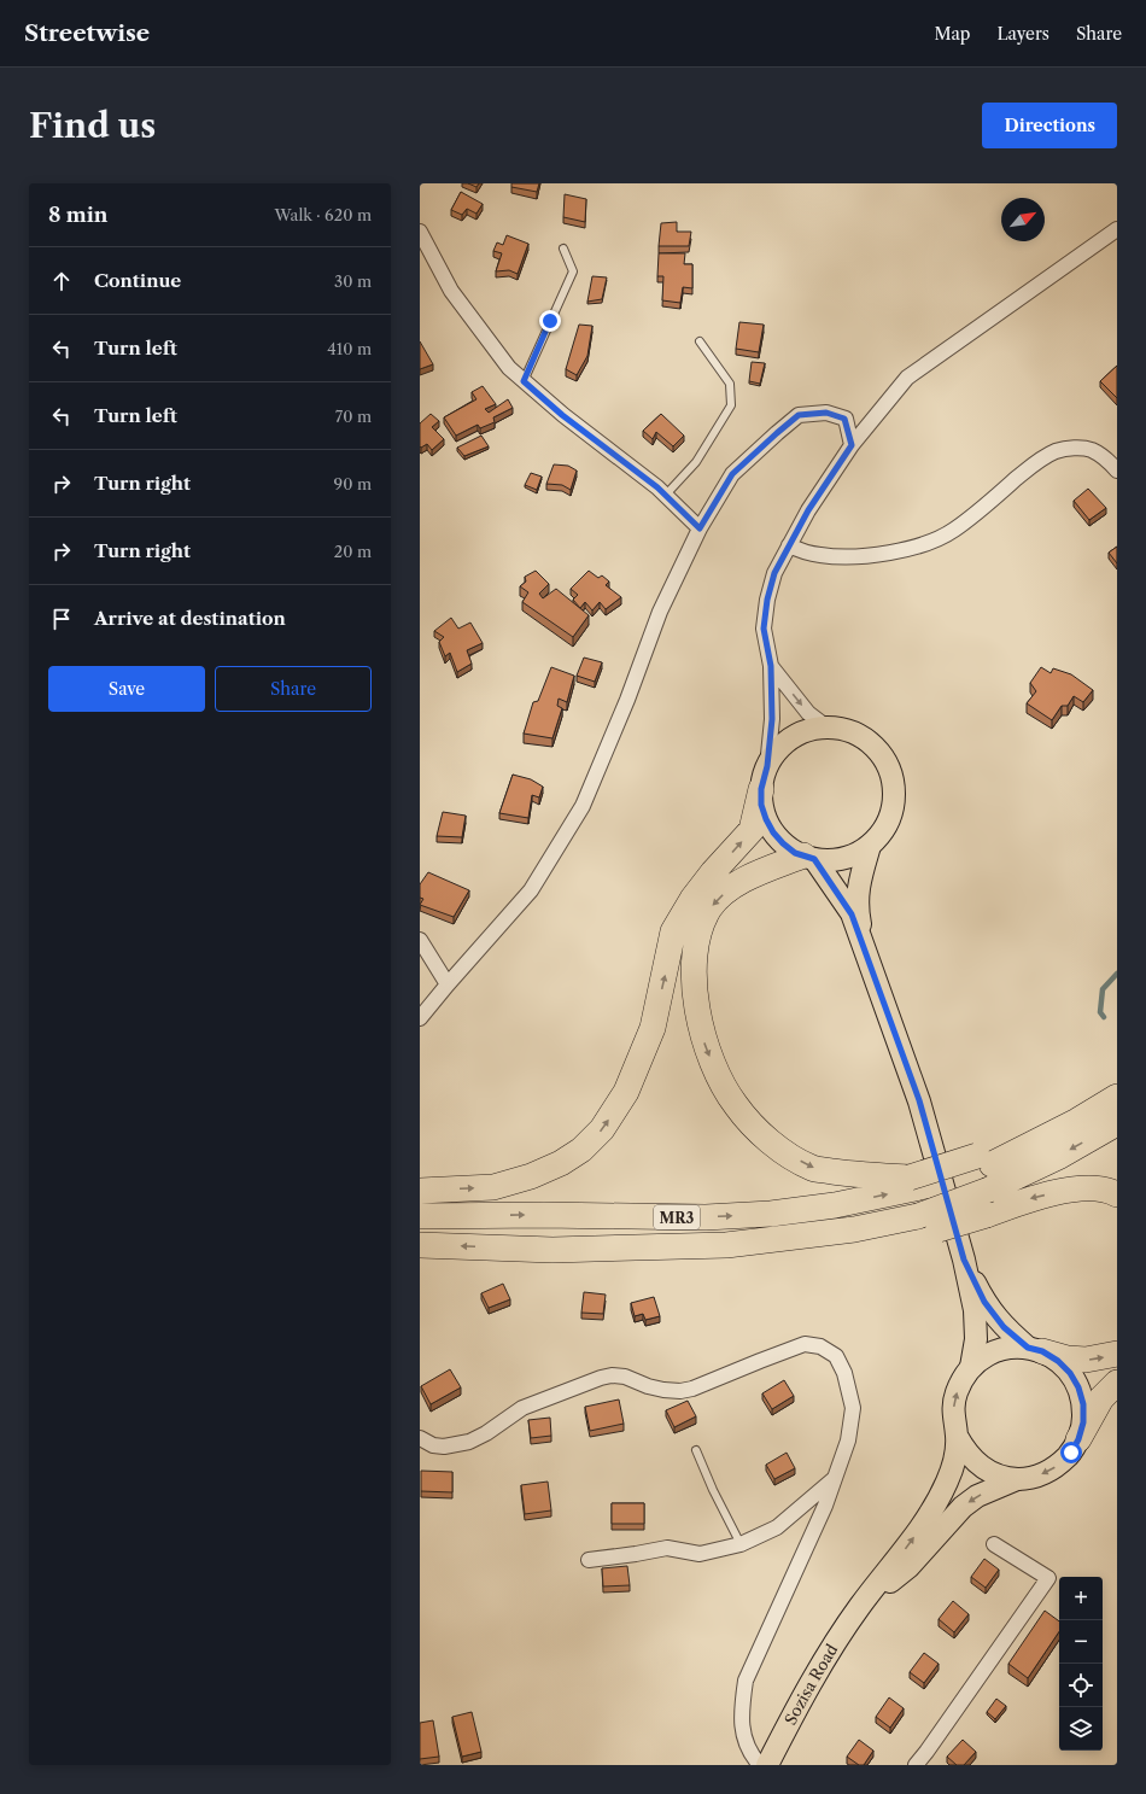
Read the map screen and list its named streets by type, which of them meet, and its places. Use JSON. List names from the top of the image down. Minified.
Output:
{"streets":{"highway":["MR3"],"main road":["Sozisa Road"]},"north":"top right","page":{"header":"Streetwise","nav":["Map","Layers","Share"],"buttons":["Directions",["Save","Share"]],"title":"Find us","heading":["8 min","Walk · 620 m"],"list":[["Continue","30 m"],["Turn left","410 m"],["Turn left","70 m"],["Turn right","90 m"],["Turn right","20 m"],"Arrive at destination"],"map_buttons":["+","−"]}}
